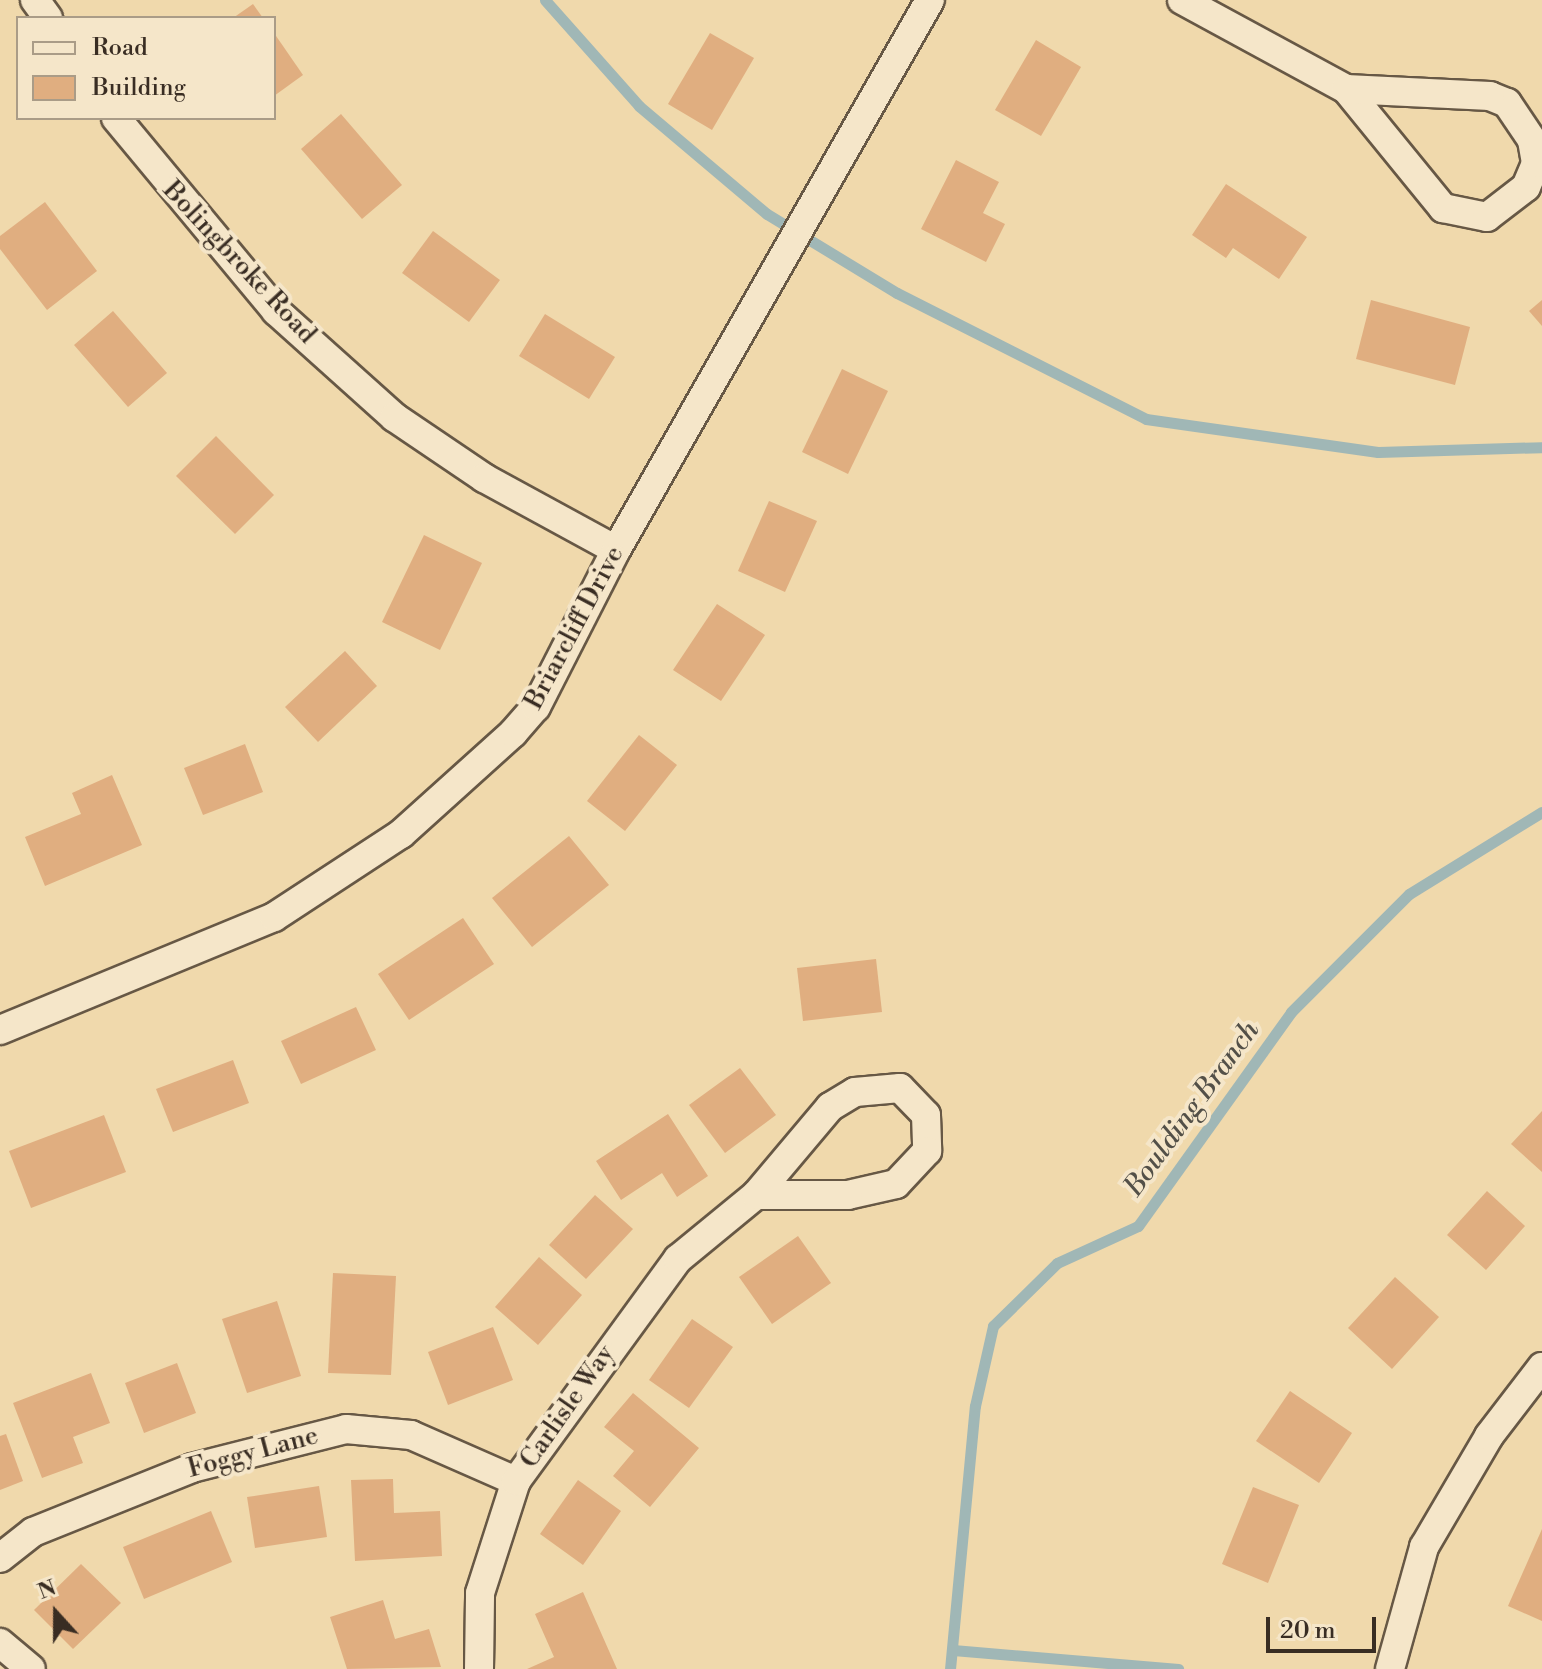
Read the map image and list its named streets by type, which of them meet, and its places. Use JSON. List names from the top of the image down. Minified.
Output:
{"streets":{"street":["Bolingbroke Road","Briarcliff Drive","Carlisle Way","Foggy Lane"]},"crossings":[["Bolingbroke Road","Briarcliff Drive"],["Carlisle Way","Foggy Lane"]],"water":["Boulding Branch"],"legend":["Road","Building"],"scale_bar":"20 m","north":"top"}
